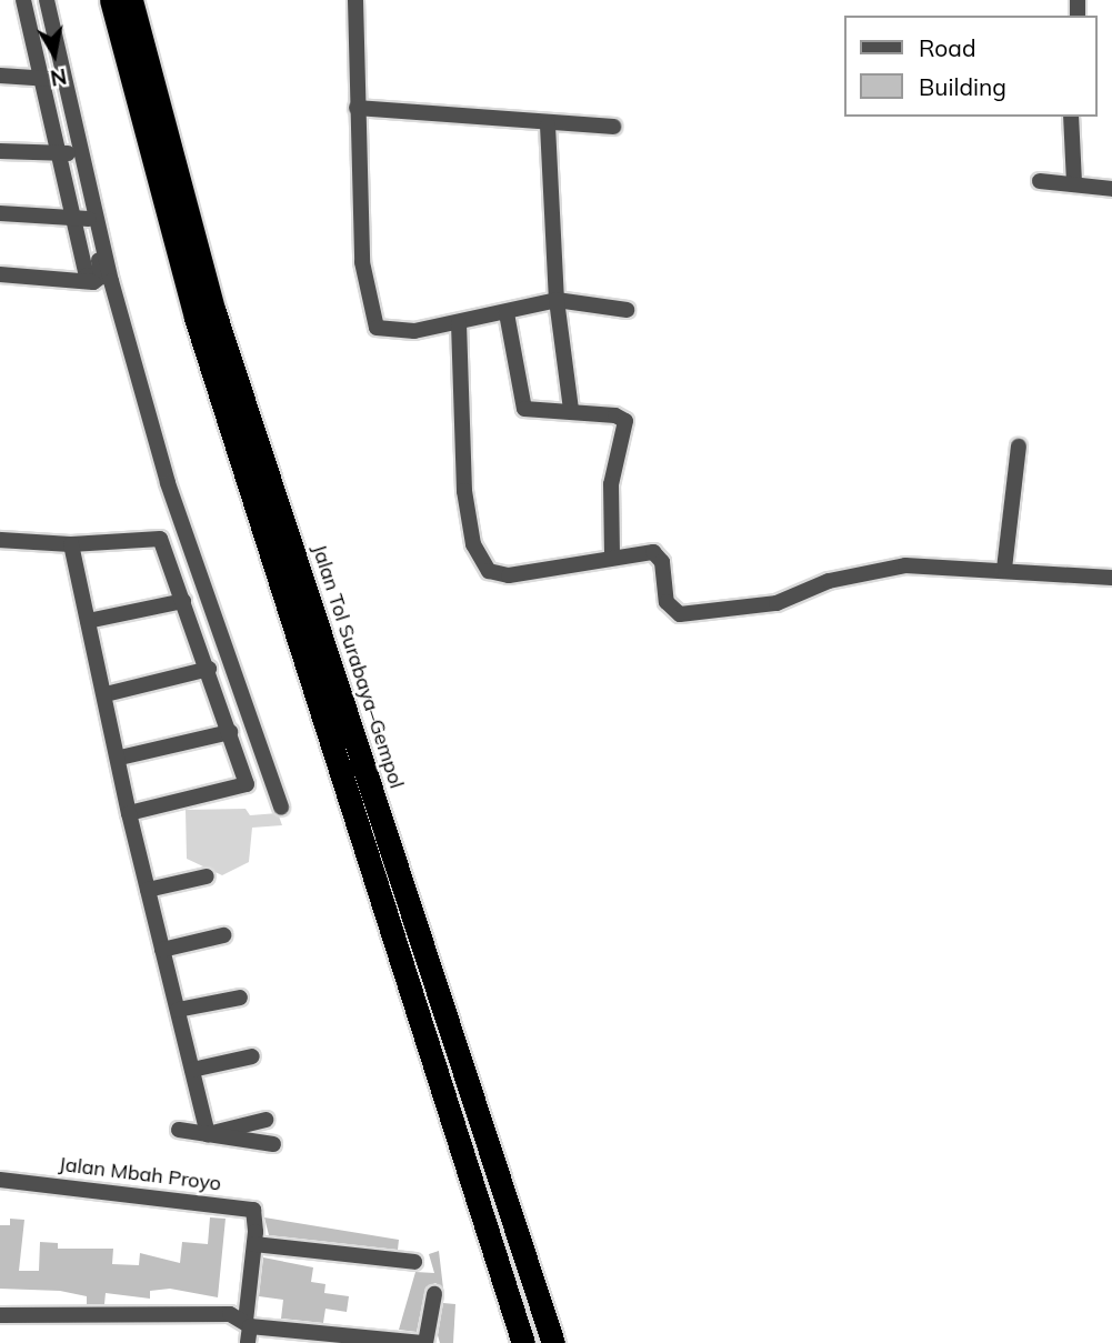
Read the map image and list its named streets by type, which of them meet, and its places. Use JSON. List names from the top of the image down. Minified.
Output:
{"streets":{"highway":["Jalan Tol Surabaya–Gempol"],"street":["Jalan Mbah Proyo"]},"legend":["Road","Building"],"north":"bottom"}
